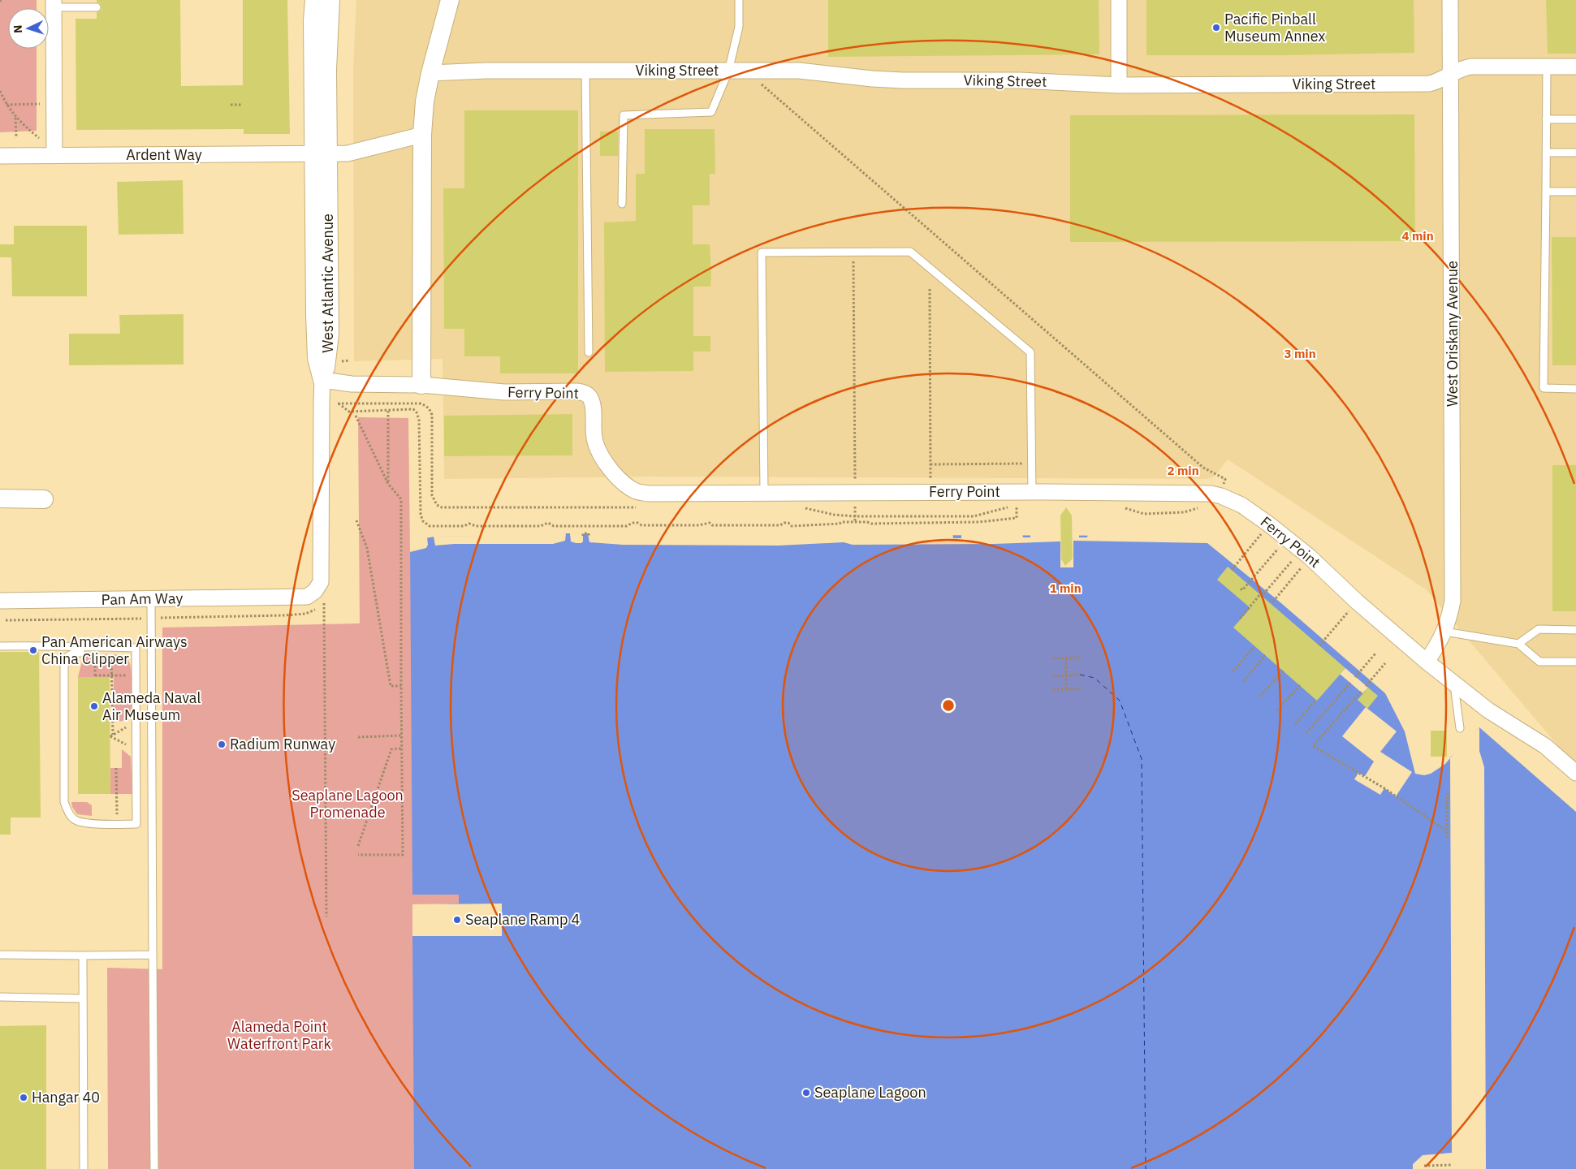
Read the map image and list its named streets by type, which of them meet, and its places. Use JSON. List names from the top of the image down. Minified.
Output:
{"streets":{"street":["Viking Street","Ardent Way","West Atlantic Avenue","West Oriskany Avenue","Ferry Point","Pan Am Way"]},"crossings":[["Viking Street","West Oriskany Avenue"],["Ardent Way","West Atlantic Avenue"],["West Atlantic Avenue","Ferry Point"],["West Atlantic Avenue","Pan Am Way"],["West Oriskany Avenue","Ferry Point"],["Ferry Point","Pan Am Way"]],"parks":["Seaplane Lagoon Promenade","Alameda Point Waterfront Park"],"places":["Pacific Pinball Museum Annex","Pan American Airways China Clipper","Alameda Naval Air Museum","Radium Runway","Seaplane Ramp 4","Seaplane Lagoon","Hangar 40"],"north":"left","rings":["4 min","3 min","2 min","1 min"]}
